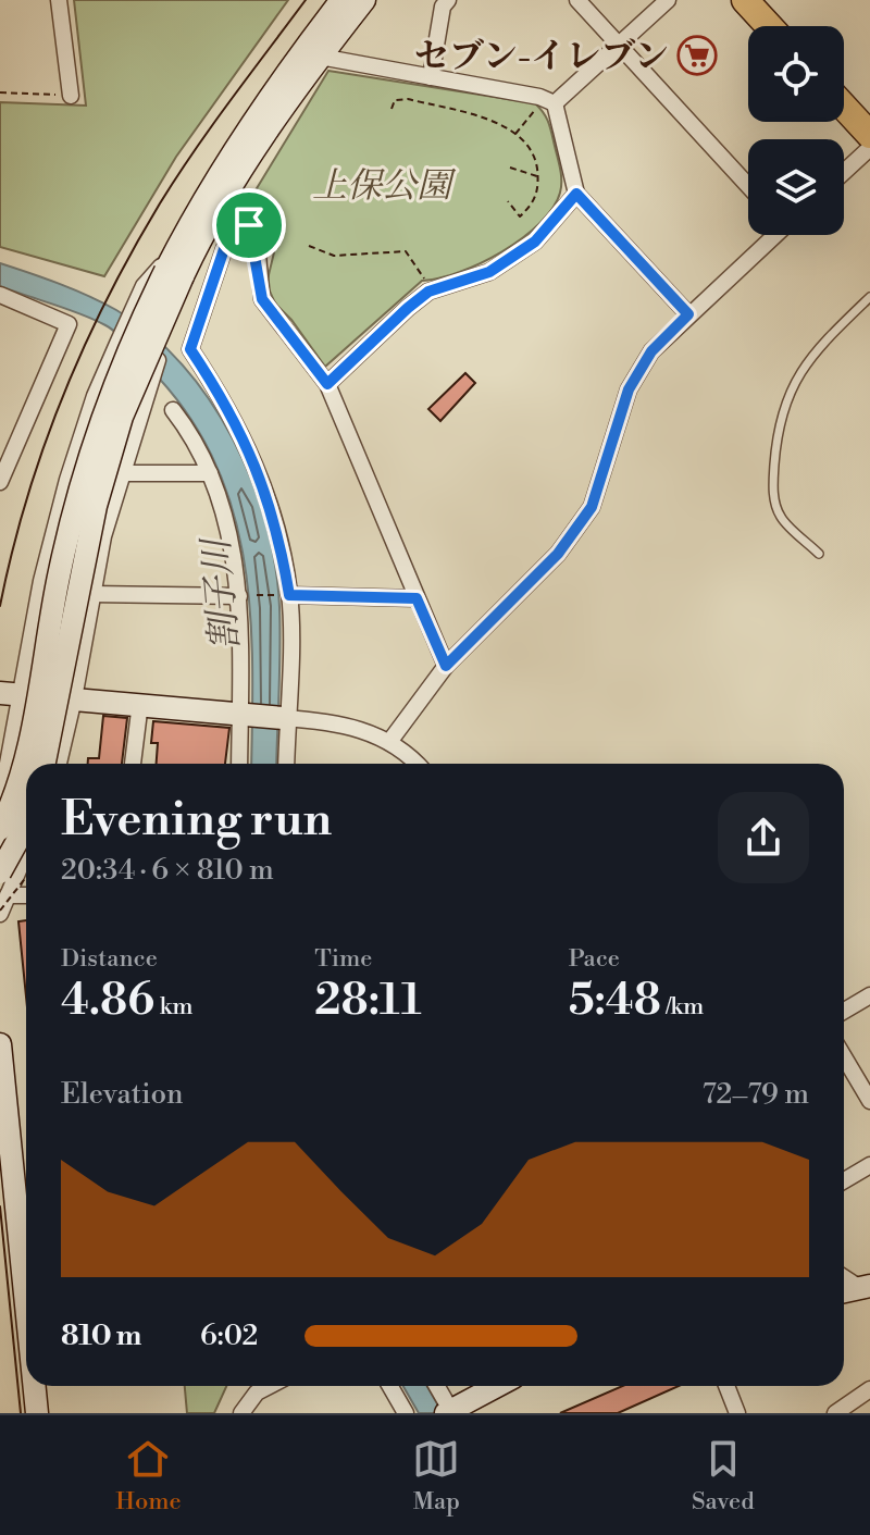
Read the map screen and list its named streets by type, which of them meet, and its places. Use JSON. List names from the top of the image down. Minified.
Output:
{"water":["割子川"],"parks":["上保公園"],"places":{"supermarket":["セブン-イレブン"]},"page":{"heading":["Evening run","20:34 · 6 × 810 m"],"stats":[["Distance","4.86 km"],["Time","28:11"],["Pace","5:48 /km"]],"chart":["Elevation","72–79 m"],"list":[{"name":"810 m","note":"6:02"}],"tabs":["Home","Map","Saved"]}}
